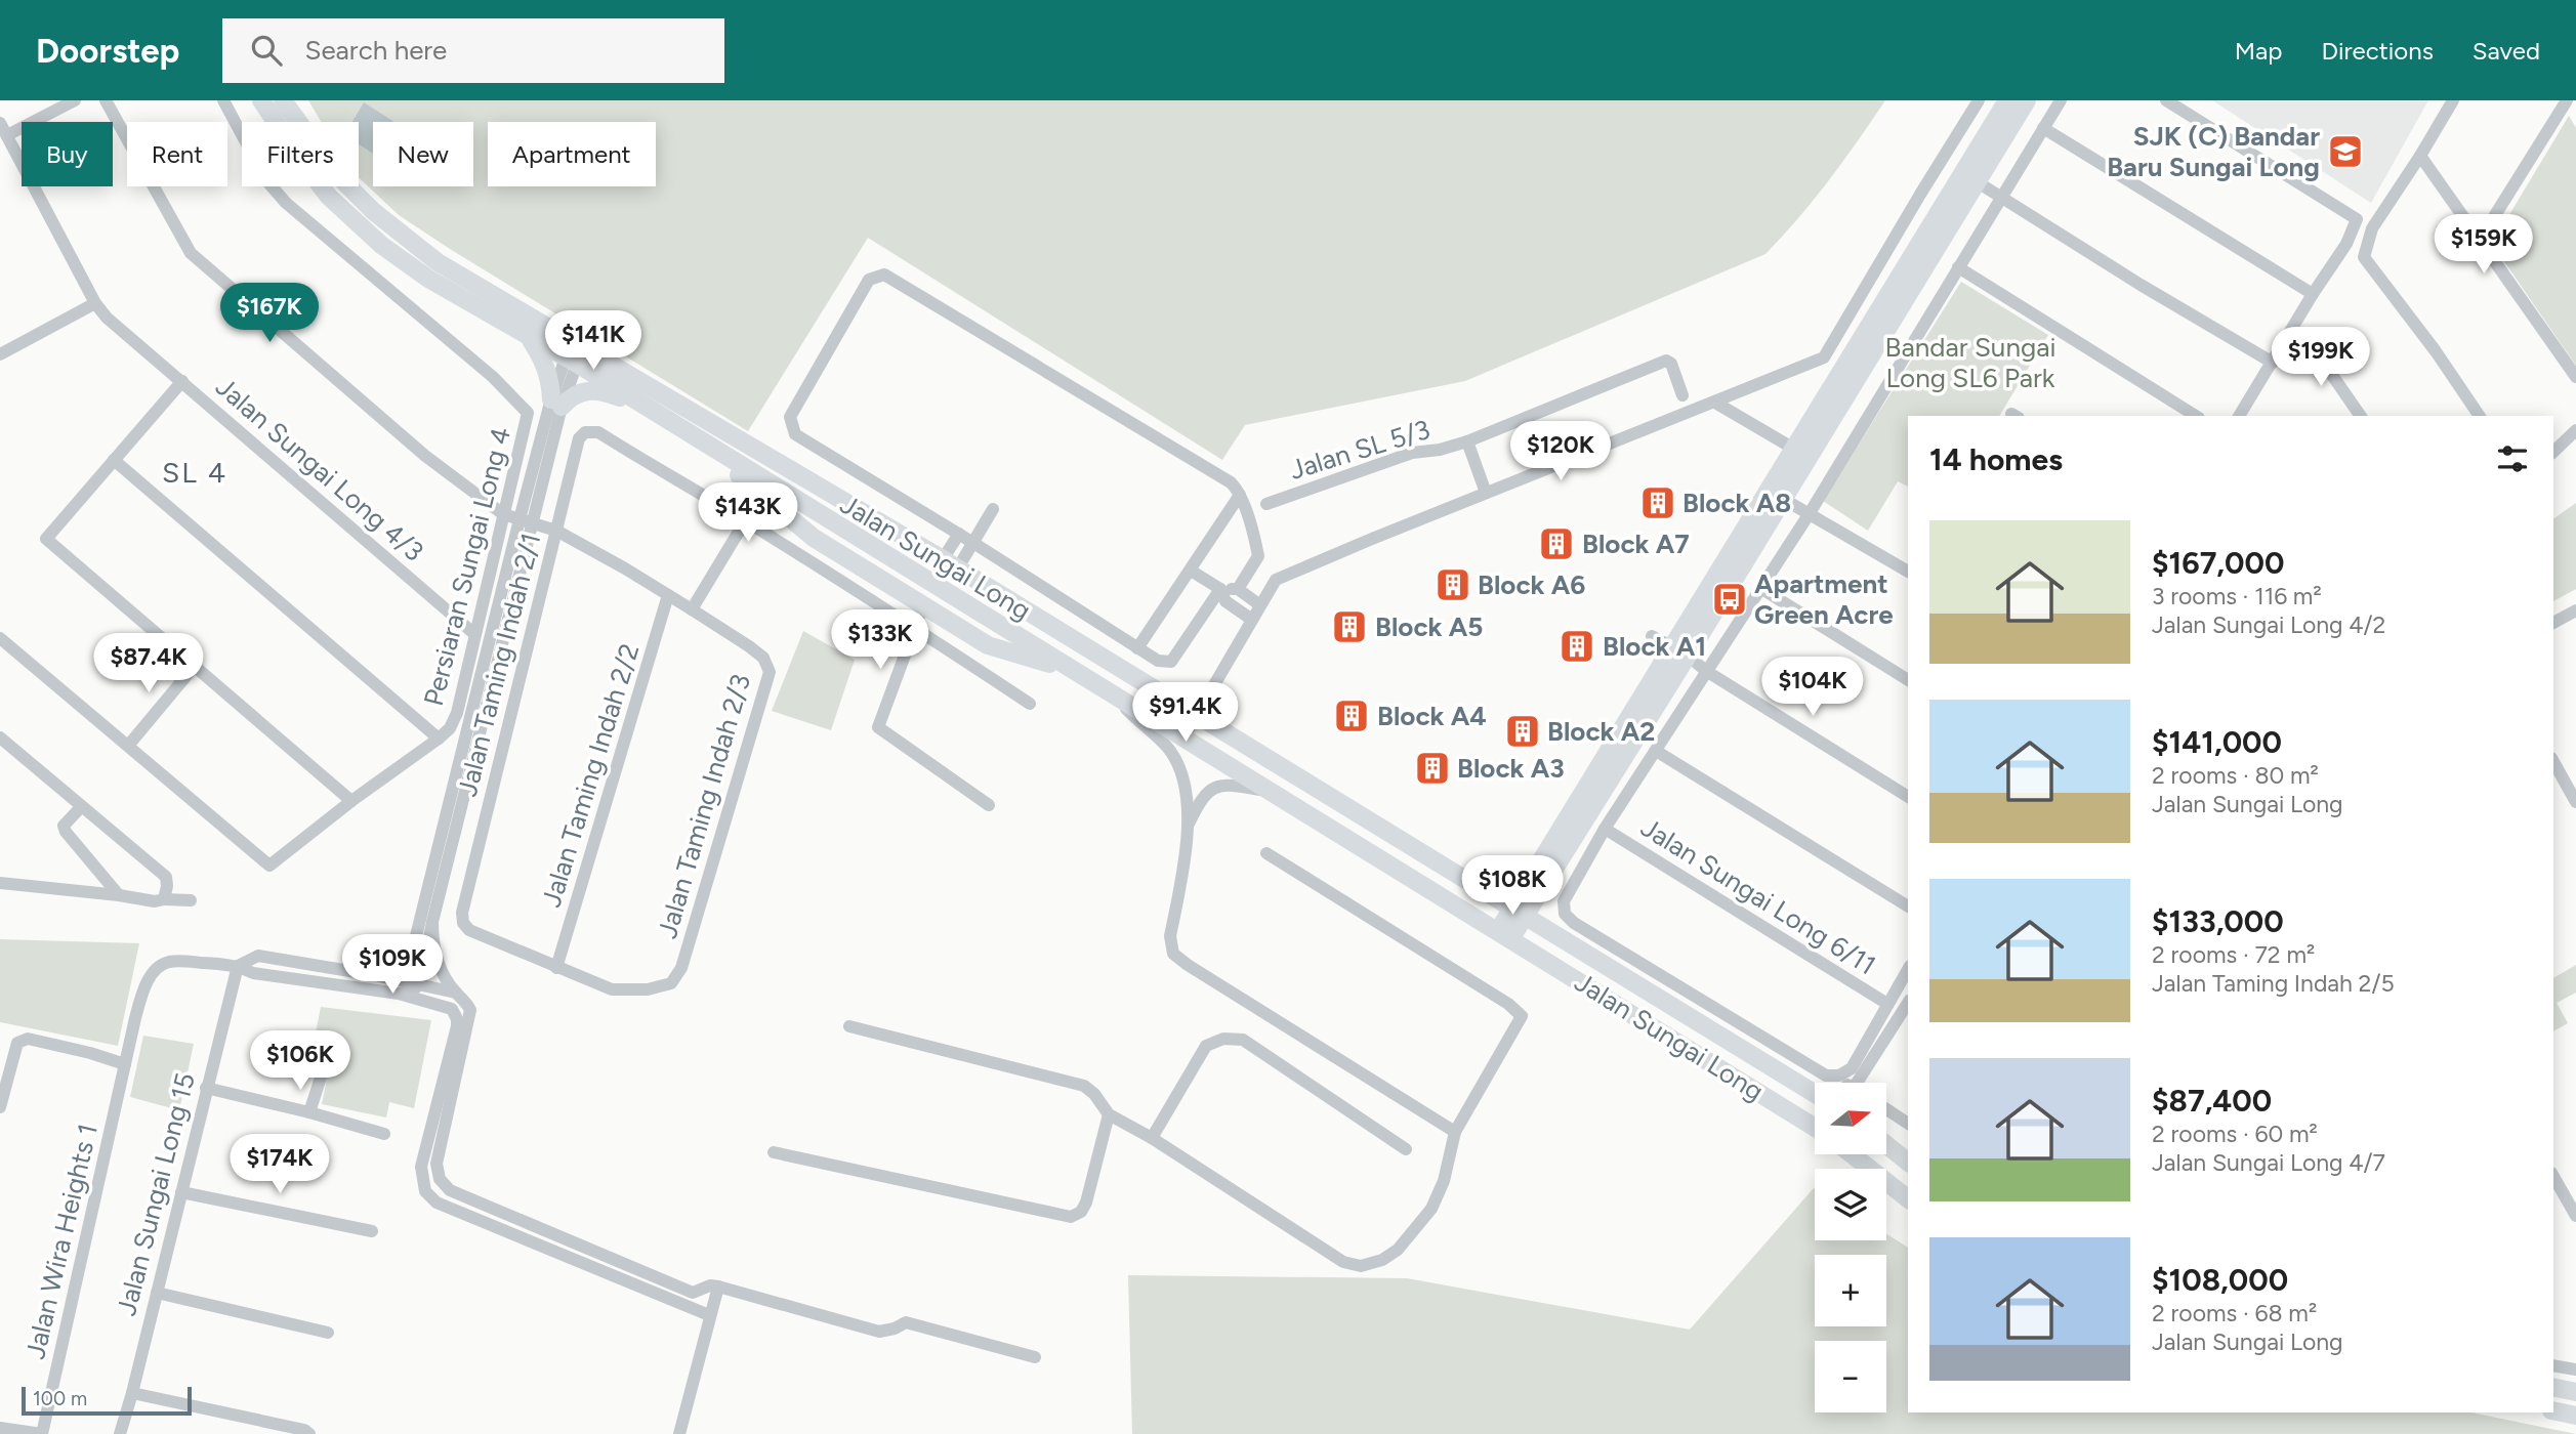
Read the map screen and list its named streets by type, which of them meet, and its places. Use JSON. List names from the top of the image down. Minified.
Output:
{"streets":{"street":["Jalan SL 5/3","Jalan Sungai Long 4/3","Jalan Sungai Long","Persiaran Sungai Long 4","Jalan Taming Indah 2/1","Jalan Taming Indah 2/2","Jalan Taming Indah 2/3","Jalan Sungai Long 6/11","Jalan Sungai Long 15","Jalan Wira Heights 1"]},"crossings":[["Jalan Sungai Long 4/3","Persiaran Sungai Long 4"],["Jalan Taming Indah 2/1","Jalan Taming Indah 2/2"],["Jalan Taming Indah 2/1","Jalan Taming Indah 2/3"],["Jalan Taming Indah 2/2","Jalan Taming Indah 2/3"],["Jalan Sungai Long 15","Jalan Wira Heights 1"]],"districts":["SL 4"],"parks":["Bandar Sungai Long SL6 Park"],"places":{"school or university":["SJK (C) Bandar Baru Sungai Long"],"building":["Block A8","Block A7","Block A6","Block A5","Block A1","Block A4","Block A2","Block A3"],"bus stop":["Apartment Green Acre"]},"scale_bar":"100 m","north":"right","page":{"header":"Doorstep","search":"Search here","nav":["Map","Directions","Saved"],"chip":["Buy","Rent","Filters","New","Apartment"],"price":["$159K","$167K","$141K","$199K","$120K","$143K","$133K","$87.4K","$104K","$91.4K","$108K","$109K","$106K","$174K"],"heading":"14 homes","list":[{"name":"$167,000","note":"3 rooms · 116 m² · Jalan Sungai Long 4/2"},{"name":"$141,000","note":"2 rooms · 80 m² · Jalan Sungai Long"},{"name":"$133,000","note":"2 rooms · 72 m² · Jalan Taming Indah 2/5"},{"name":"$87,400","note":"2 rooms · 60 m² · Jalan Sungai Long 4/7"},{"name":"$108,000","note":"2 rooms · 68 m² · Jalan Sungai Long"}],"map_buttons":["+","−"],"scale":"100 m"}}
